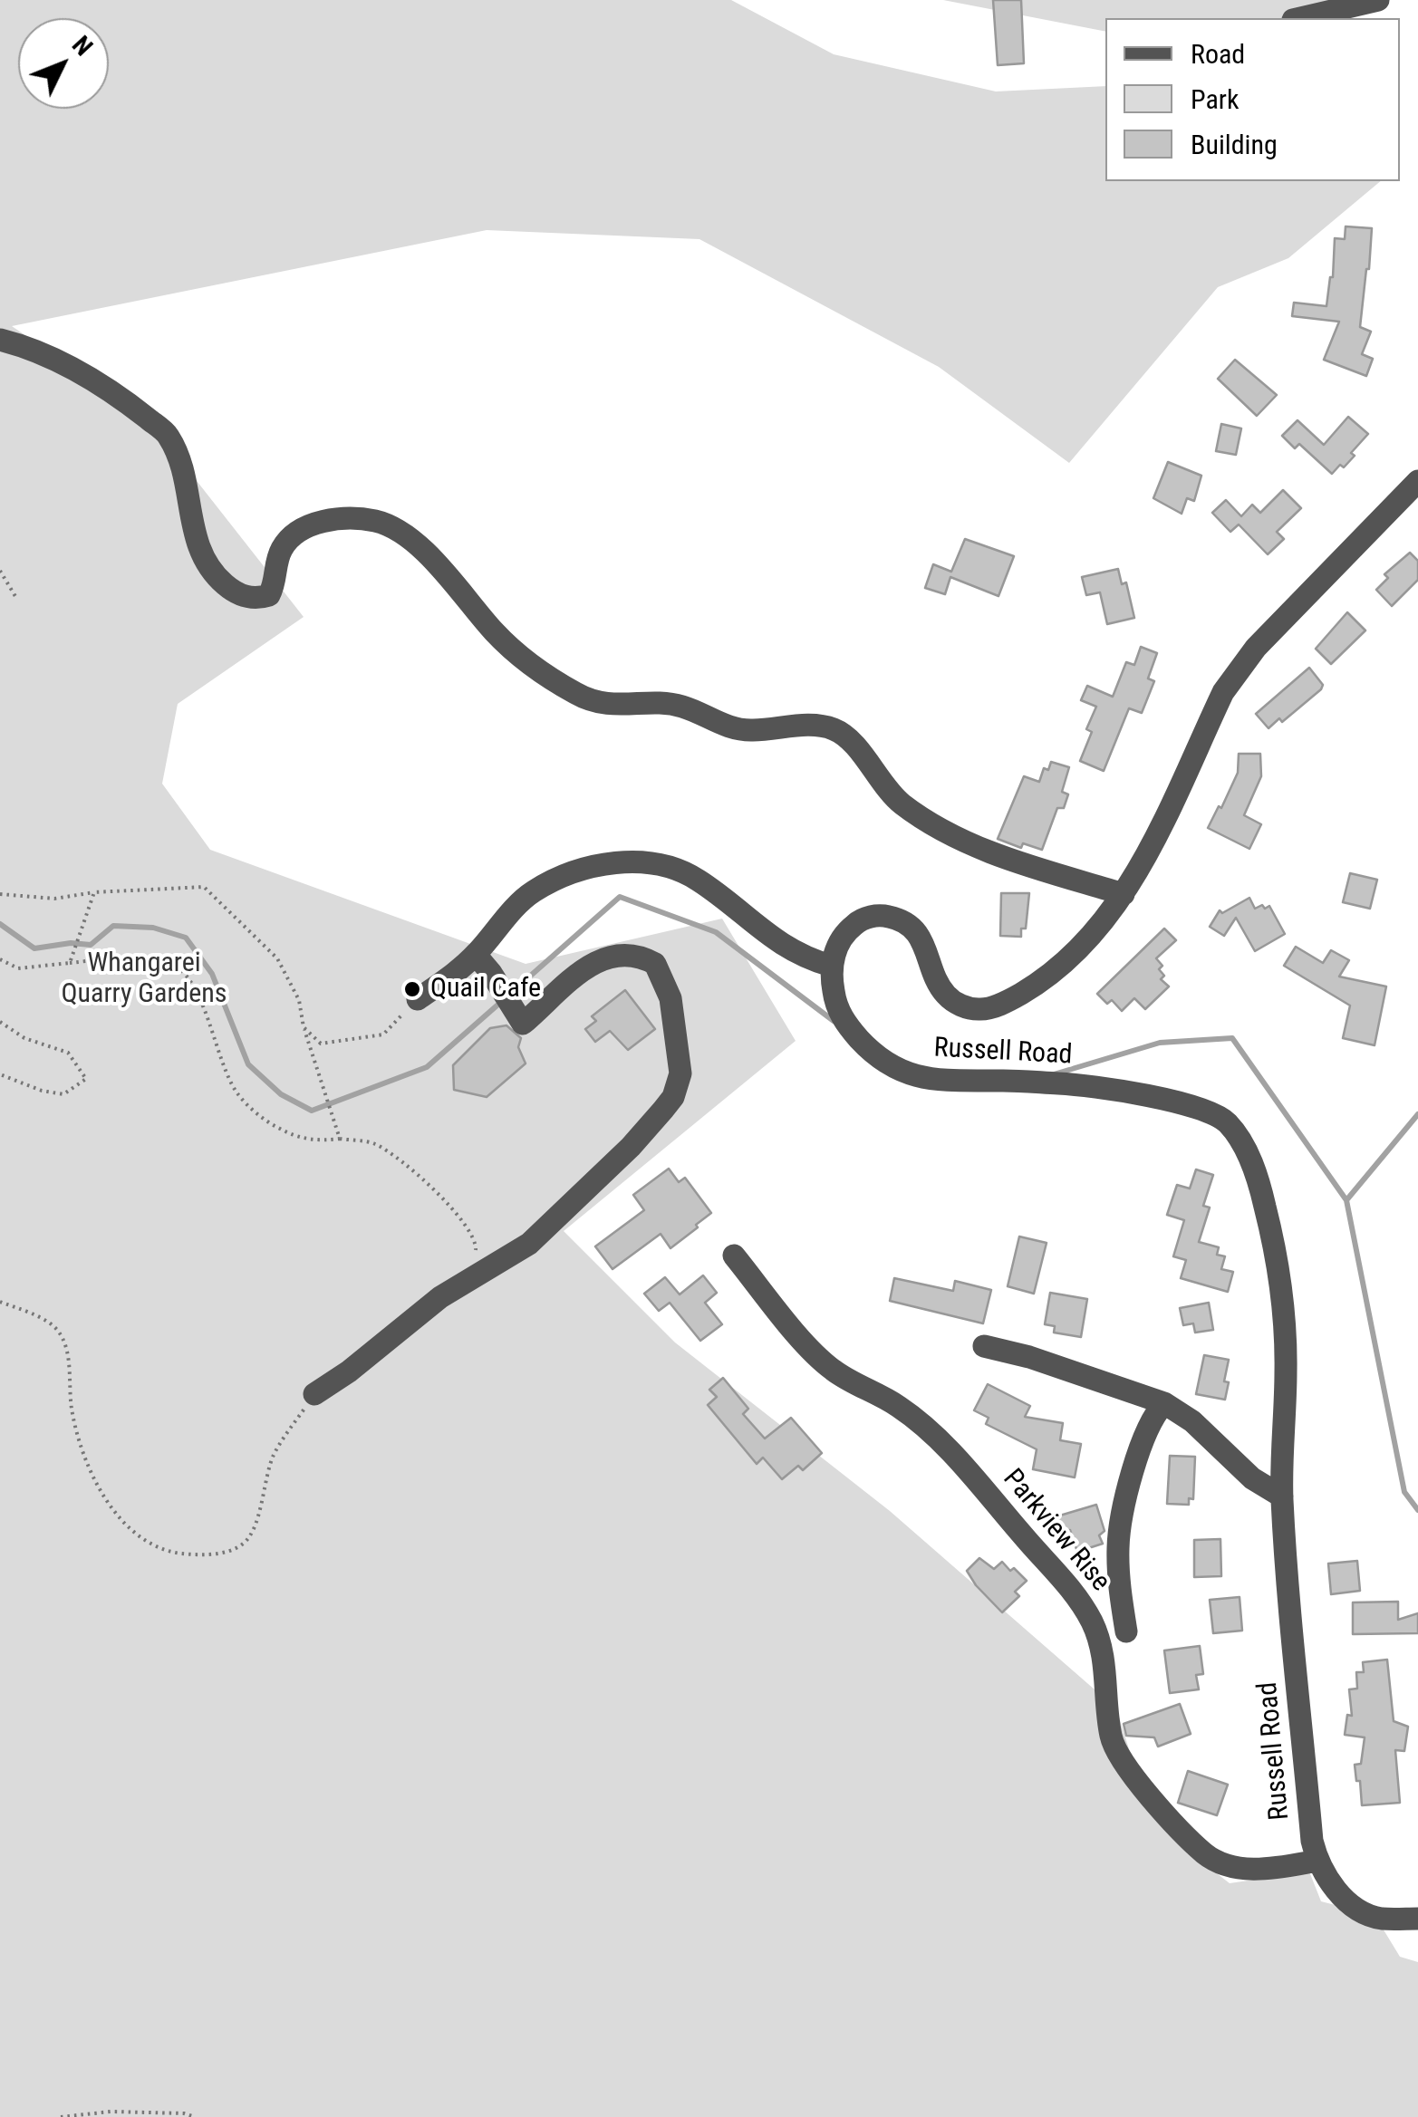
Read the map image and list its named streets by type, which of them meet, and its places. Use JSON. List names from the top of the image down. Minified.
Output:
{"streets":{"street":["Russell Road","Parkview Rise"]},"crossings":[["Russell Road","Parkview Rise"]],"parks":["Whangarei Quarry Gardens"],"places":["Quail Cafe"],"legend":["Road","Park","Building"],"north":"top right"}
